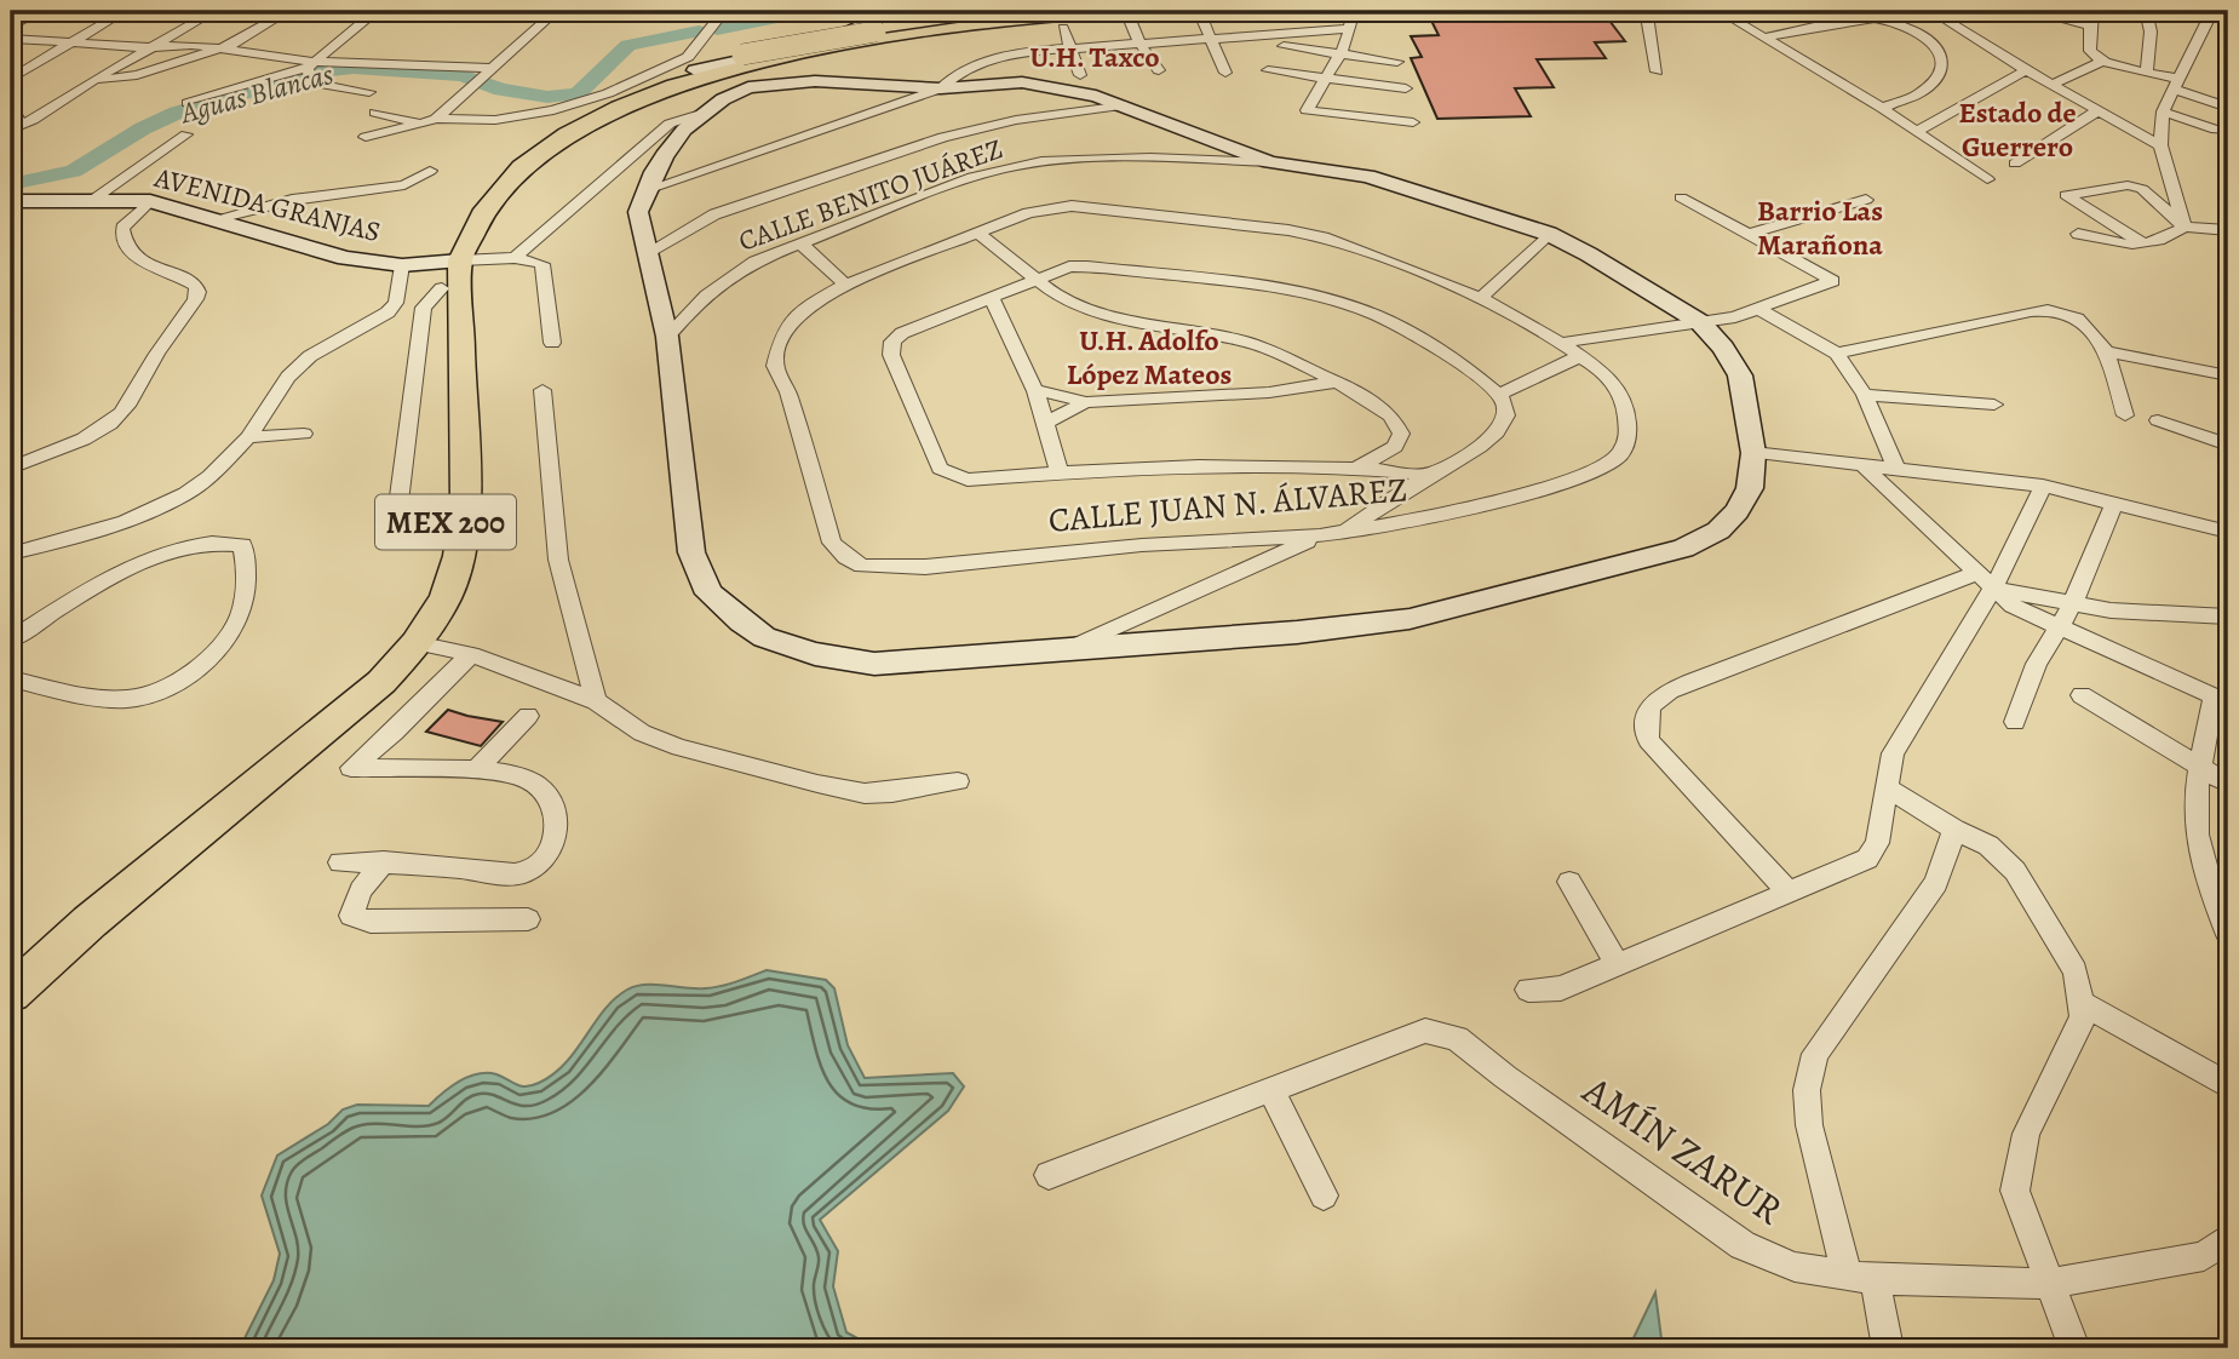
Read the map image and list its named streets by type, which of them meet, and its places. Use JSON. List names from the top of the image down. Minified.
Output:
{"streets":{"main road":["MEX 200"],"street":["CALLE BENITO JUÁREZ","AVENIDA GRANJAS","CALLE JUAN N. ÁLVAREZ","AMÍN ZARUR"]},"crossings":[["AVENIDA GRANJAS","MEX 200"]],"districts":["U.H. Taxco","Estado de Guerrero","Barrio Las Marañona","U.H. Adolfo López Mateos"],"water":["Aguas Blancas"]}
